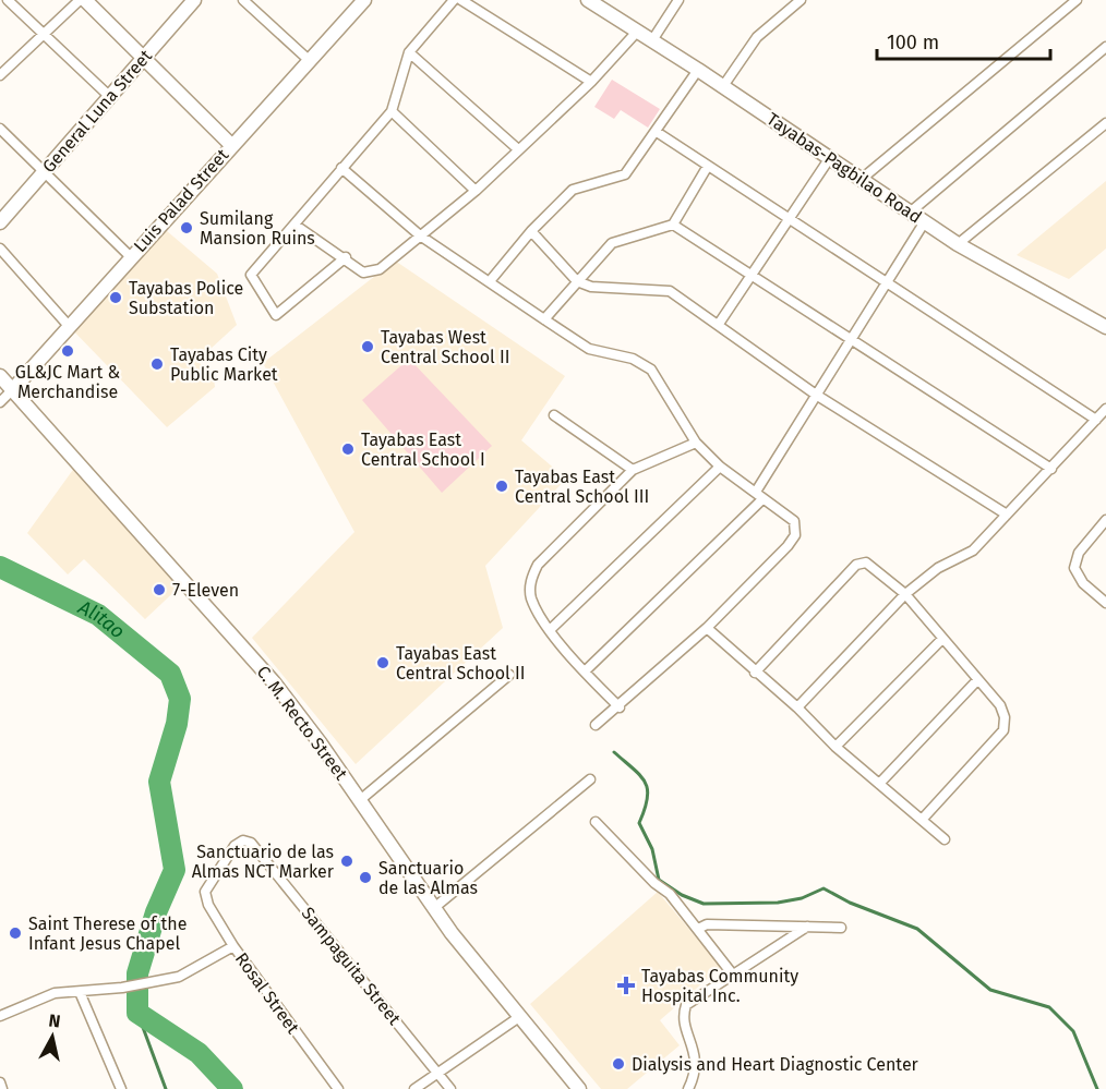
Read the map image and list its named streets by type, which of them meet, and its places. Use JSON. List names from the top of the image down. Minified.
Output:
{"streets":{"main road":["General Luna Street","Tayabas-Pagbilao Road","Luis Palad Street","C. M. Recto Street"],"street":["Sampaguita Street","Rosal Street"]},"crossings":[["Luis Palad Street","C. M. Recto Street"],["Sampaguita Street","Rosal Street"]],"water":["Alitao"],"places":{"other":["Sumilang Mansion Ruins","Tayabas Police Substation","Tayabas West Central School II","GL&JC Mart & Merchandise","Tayabas City Public Market","Tayabas East Central School I","Tayabas East Central School III","7-Eleven","Tayabas East Central School II","Sanctuario de las Almas NCT Marker","Sanctuario de las Almas","Saint Therese of the Infant Jesus Chapel","Dialysis and Heart Diagnostic Center"],"health":["Tayabas Community Hospital Inc."]},"scale_bar":"100 m","north":"top"}
